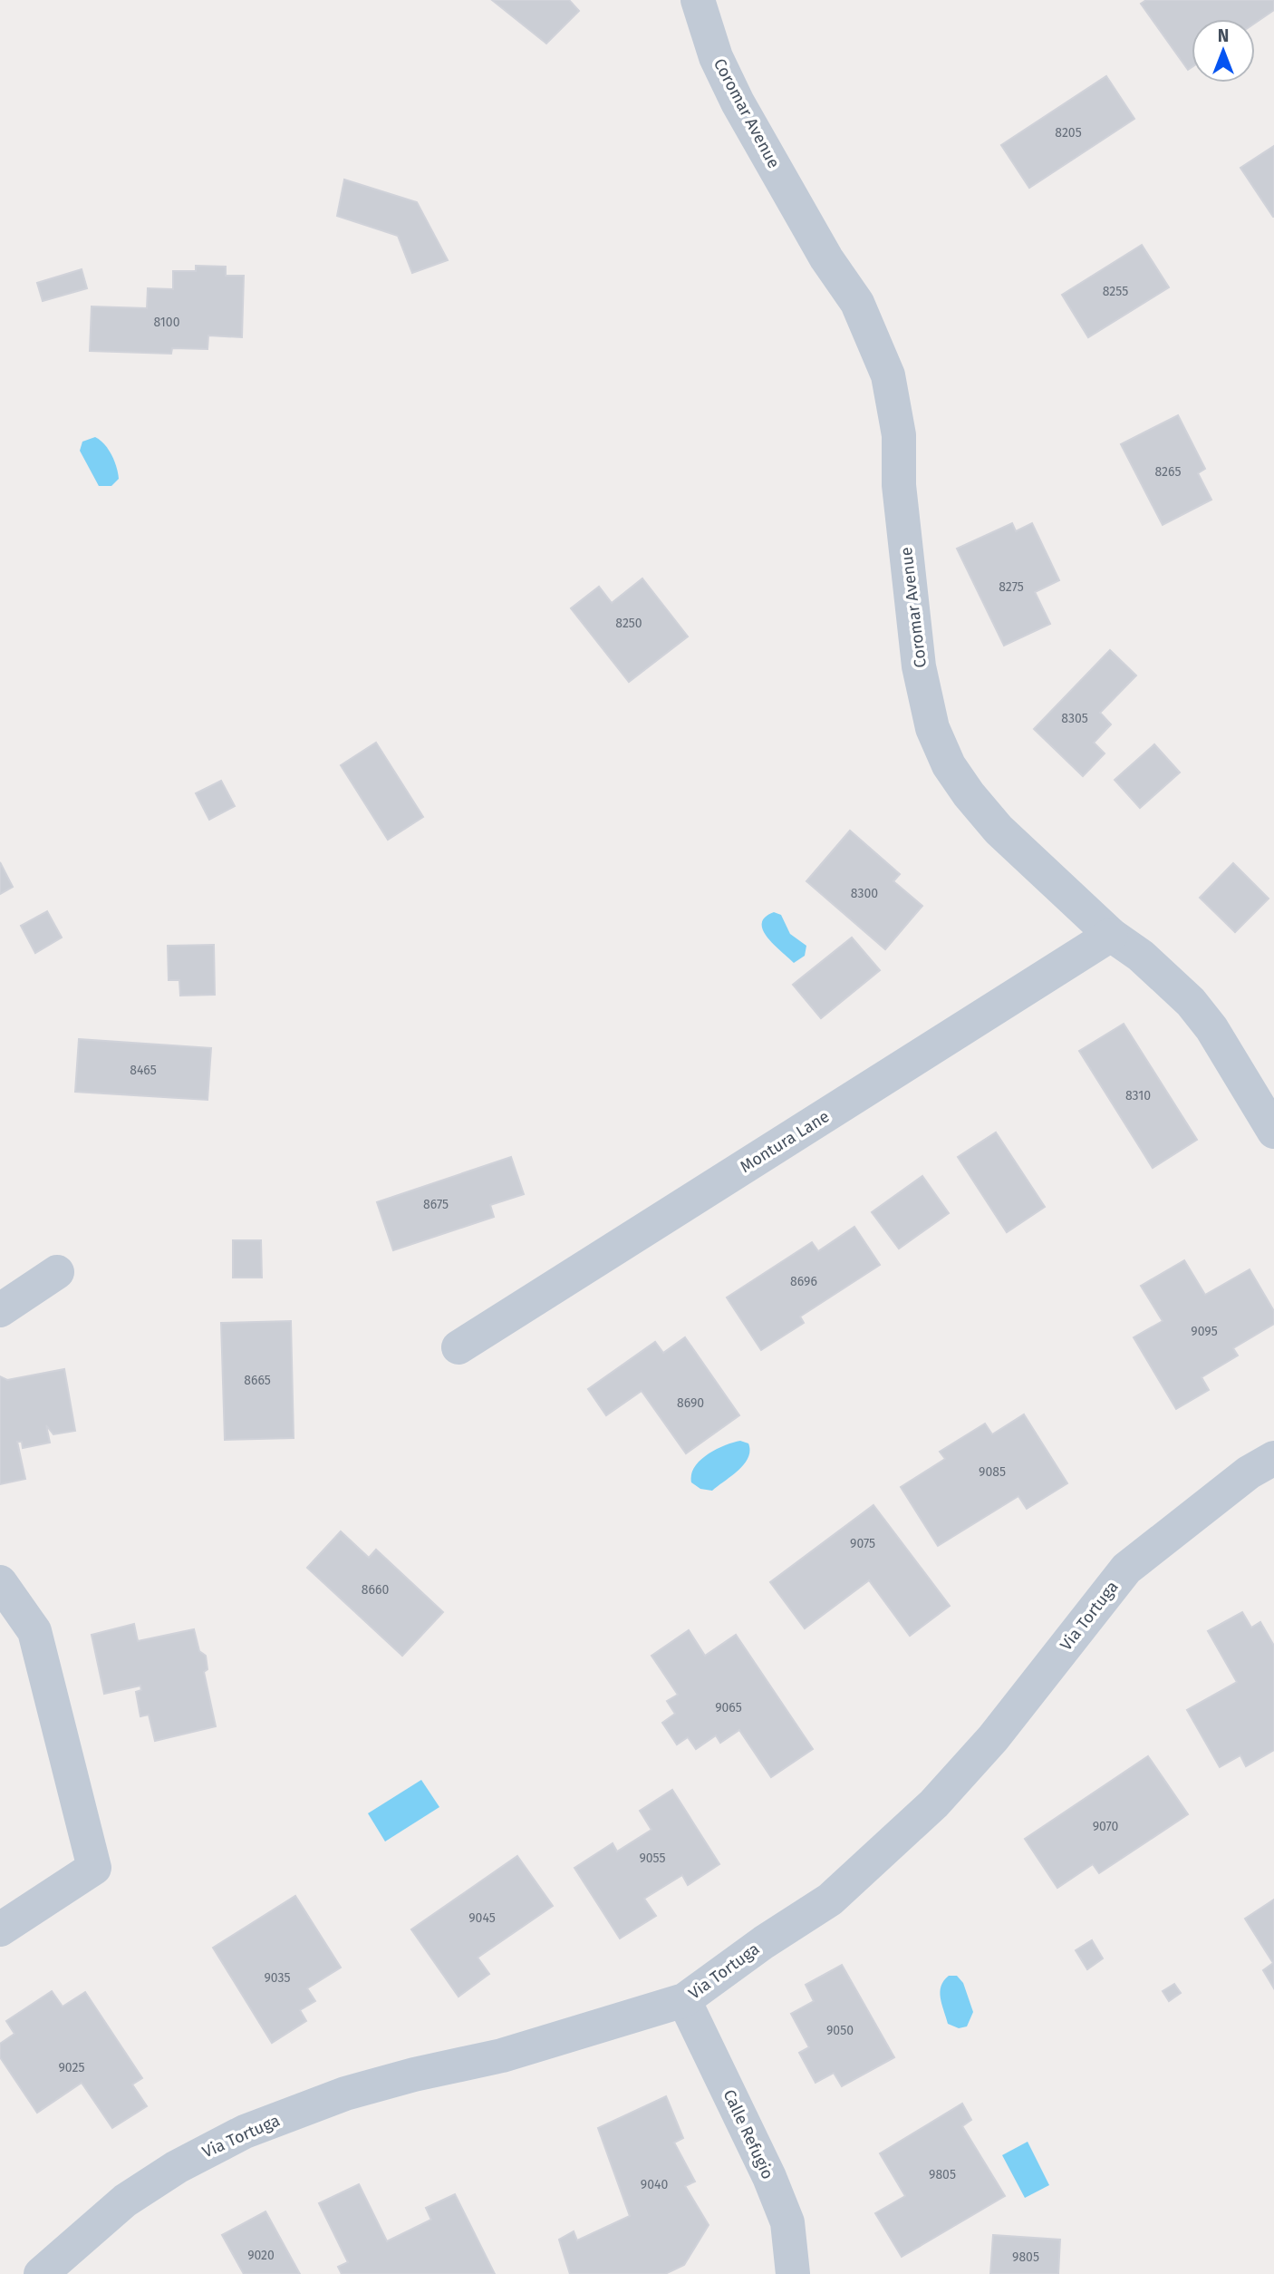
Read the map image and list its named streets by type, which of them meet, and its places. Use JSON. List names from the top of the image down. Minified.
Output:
{"streets":{"street":["Coromar Avenue","Montura Lane","Via Tortuga","Calle Refugio"]},"crossings":[["Coromar Avenue","Montura Lane"],["Via Tortuga","Calle Refugio"]],"house_numbers":["8205","8255","8100","8265","8275","8250","8305","8300","8465","8310","8675","8696","9095","8665","8690","9085","9075","8660","9065","9070","9055","9045","9035","9050","9025","9805","9040","9020","9805"],"north":"top"}
